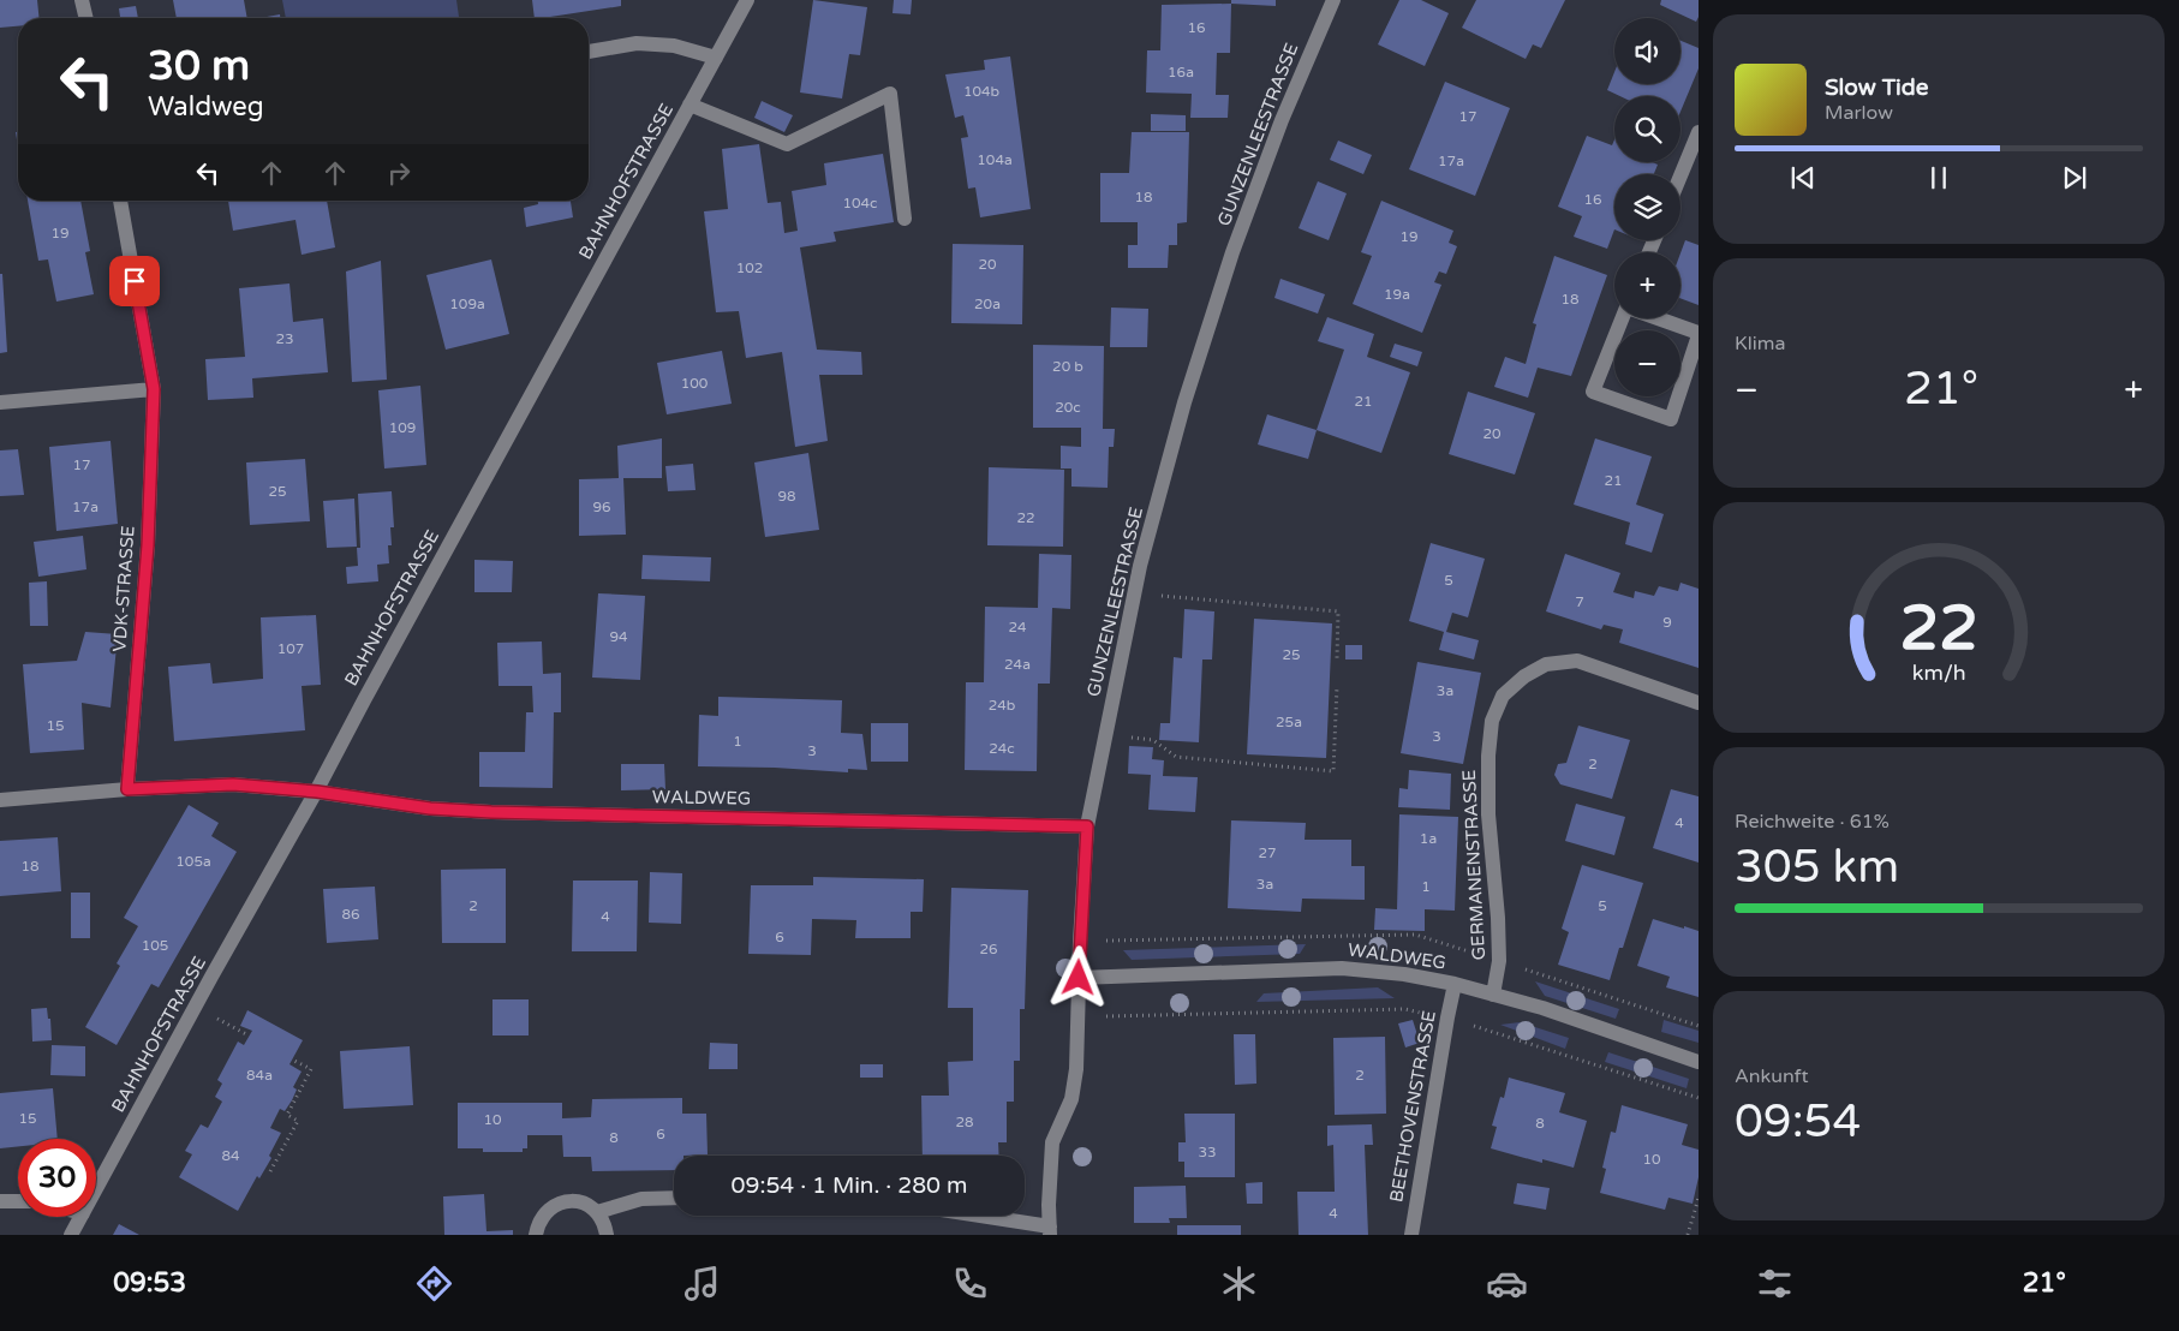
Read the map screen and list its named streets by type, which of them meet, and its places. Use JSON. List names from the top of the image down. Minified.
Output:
{"streets":{"street":["GUNZENLEESTRASSE","BAHNHOFSTRASSE","VDK-STRASSE","WALDWEG","GERMANENSTRASSE","BEETHOVENSTRASSE"]},"crossings":[["GUNZENLEESTRASSE","WALDWEG"],["BAHNHOFSTRASSE","WALDWEG"],["VDK-STRASSE","WALDWEG"],["WALDWEG","GERMANENSTRASSE"],["WALDWEG","BEETHOVENSTRASSE"]],"house_numbers":["16","16a","104b","17","104a","17a","18","16","104c","19","19","20","102","19a","18","109a","20a","23","20 b","100","21","20c","109","20","17","21","25","98","17a","96","22","5","7","9","24","94","107","25","24a","3a","24b","25a","15","3","1","24c","3","2","4","1a","27","105a","18","3a","1","2","5","86","4","6","105","26","84a","2","15","10","28","8","6","8","33","84","10","4"],"page":{"map_buttons":["+","−"],"turn":["30 m","Waldweg"],"song":["Slow Tide","Marlow"],"tile":["Klima",["Reichweite · 61%","305 km"],["Ankunft","09:54"]],"heat":["−","21°","+"],"limit":"30","trip":"09:54 · 1 Min. · 280 m","tabs":["09:53","21°"],"gauge":["22","km/h"]}}
